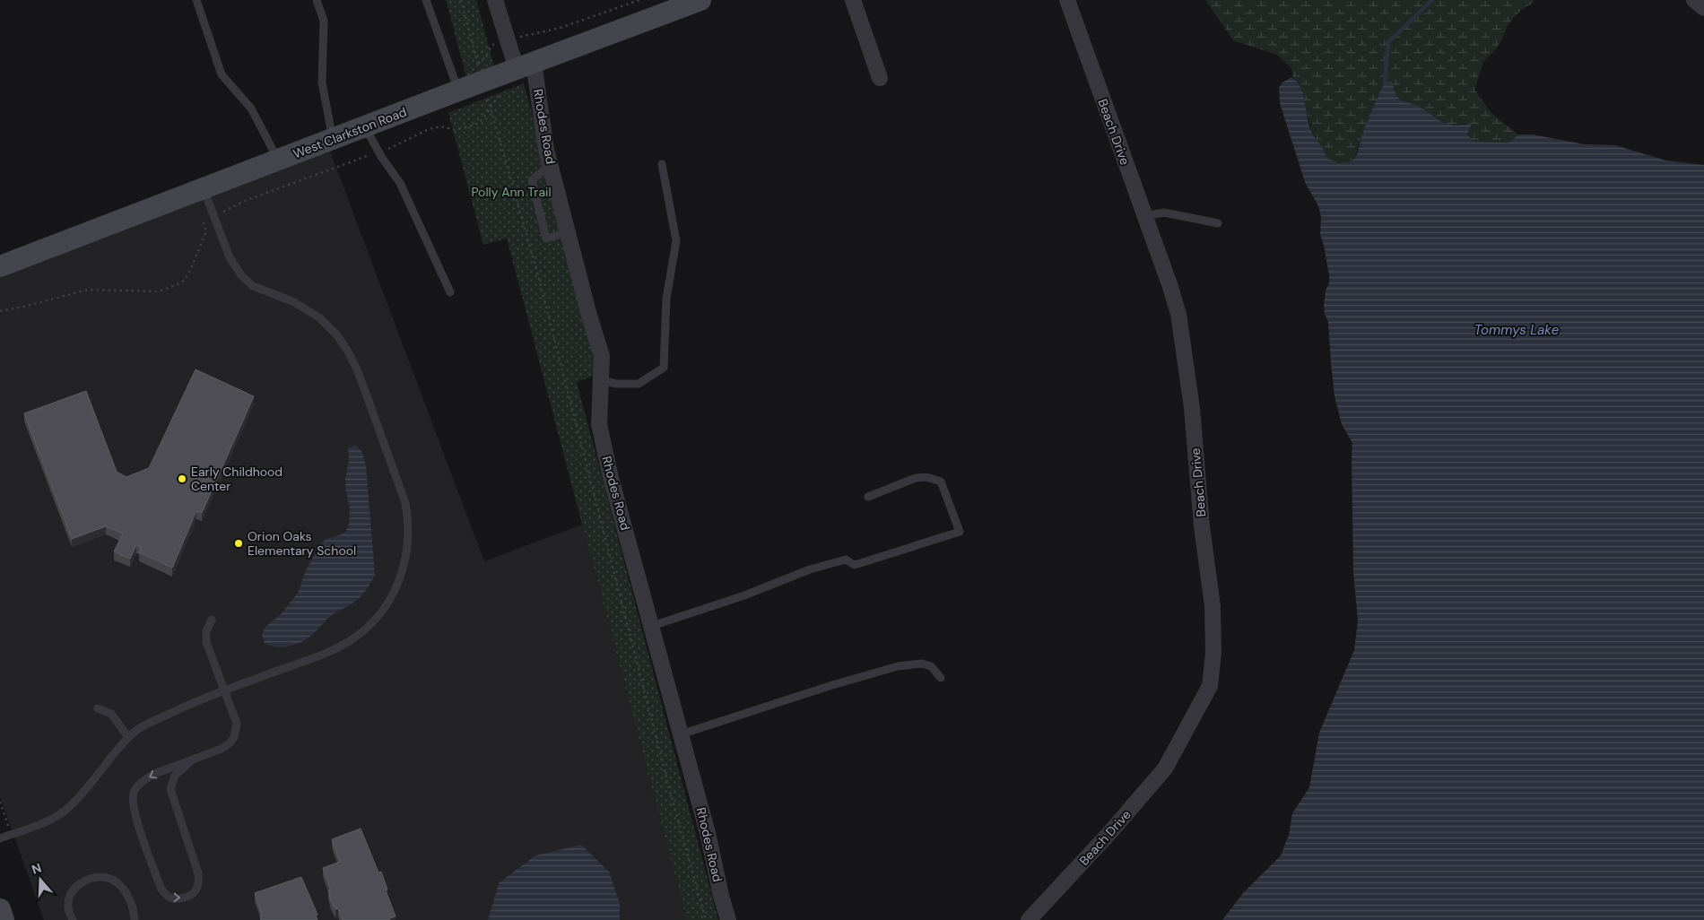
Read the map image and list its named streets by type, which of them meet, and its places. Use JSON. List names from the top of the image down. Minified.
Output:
{"streets":{"main road":["West Clarkston Road"],"street":["Rhodes Road","Beach Drive"]},"crossings":[["Rhodes Road","West Clarkston Road"]],"water":["Tommys Lake"],"parks":["Polly Ann Trail"],"places":["Early Childhood Center","Orion Oaks Elementary School"],"north":"top"}
